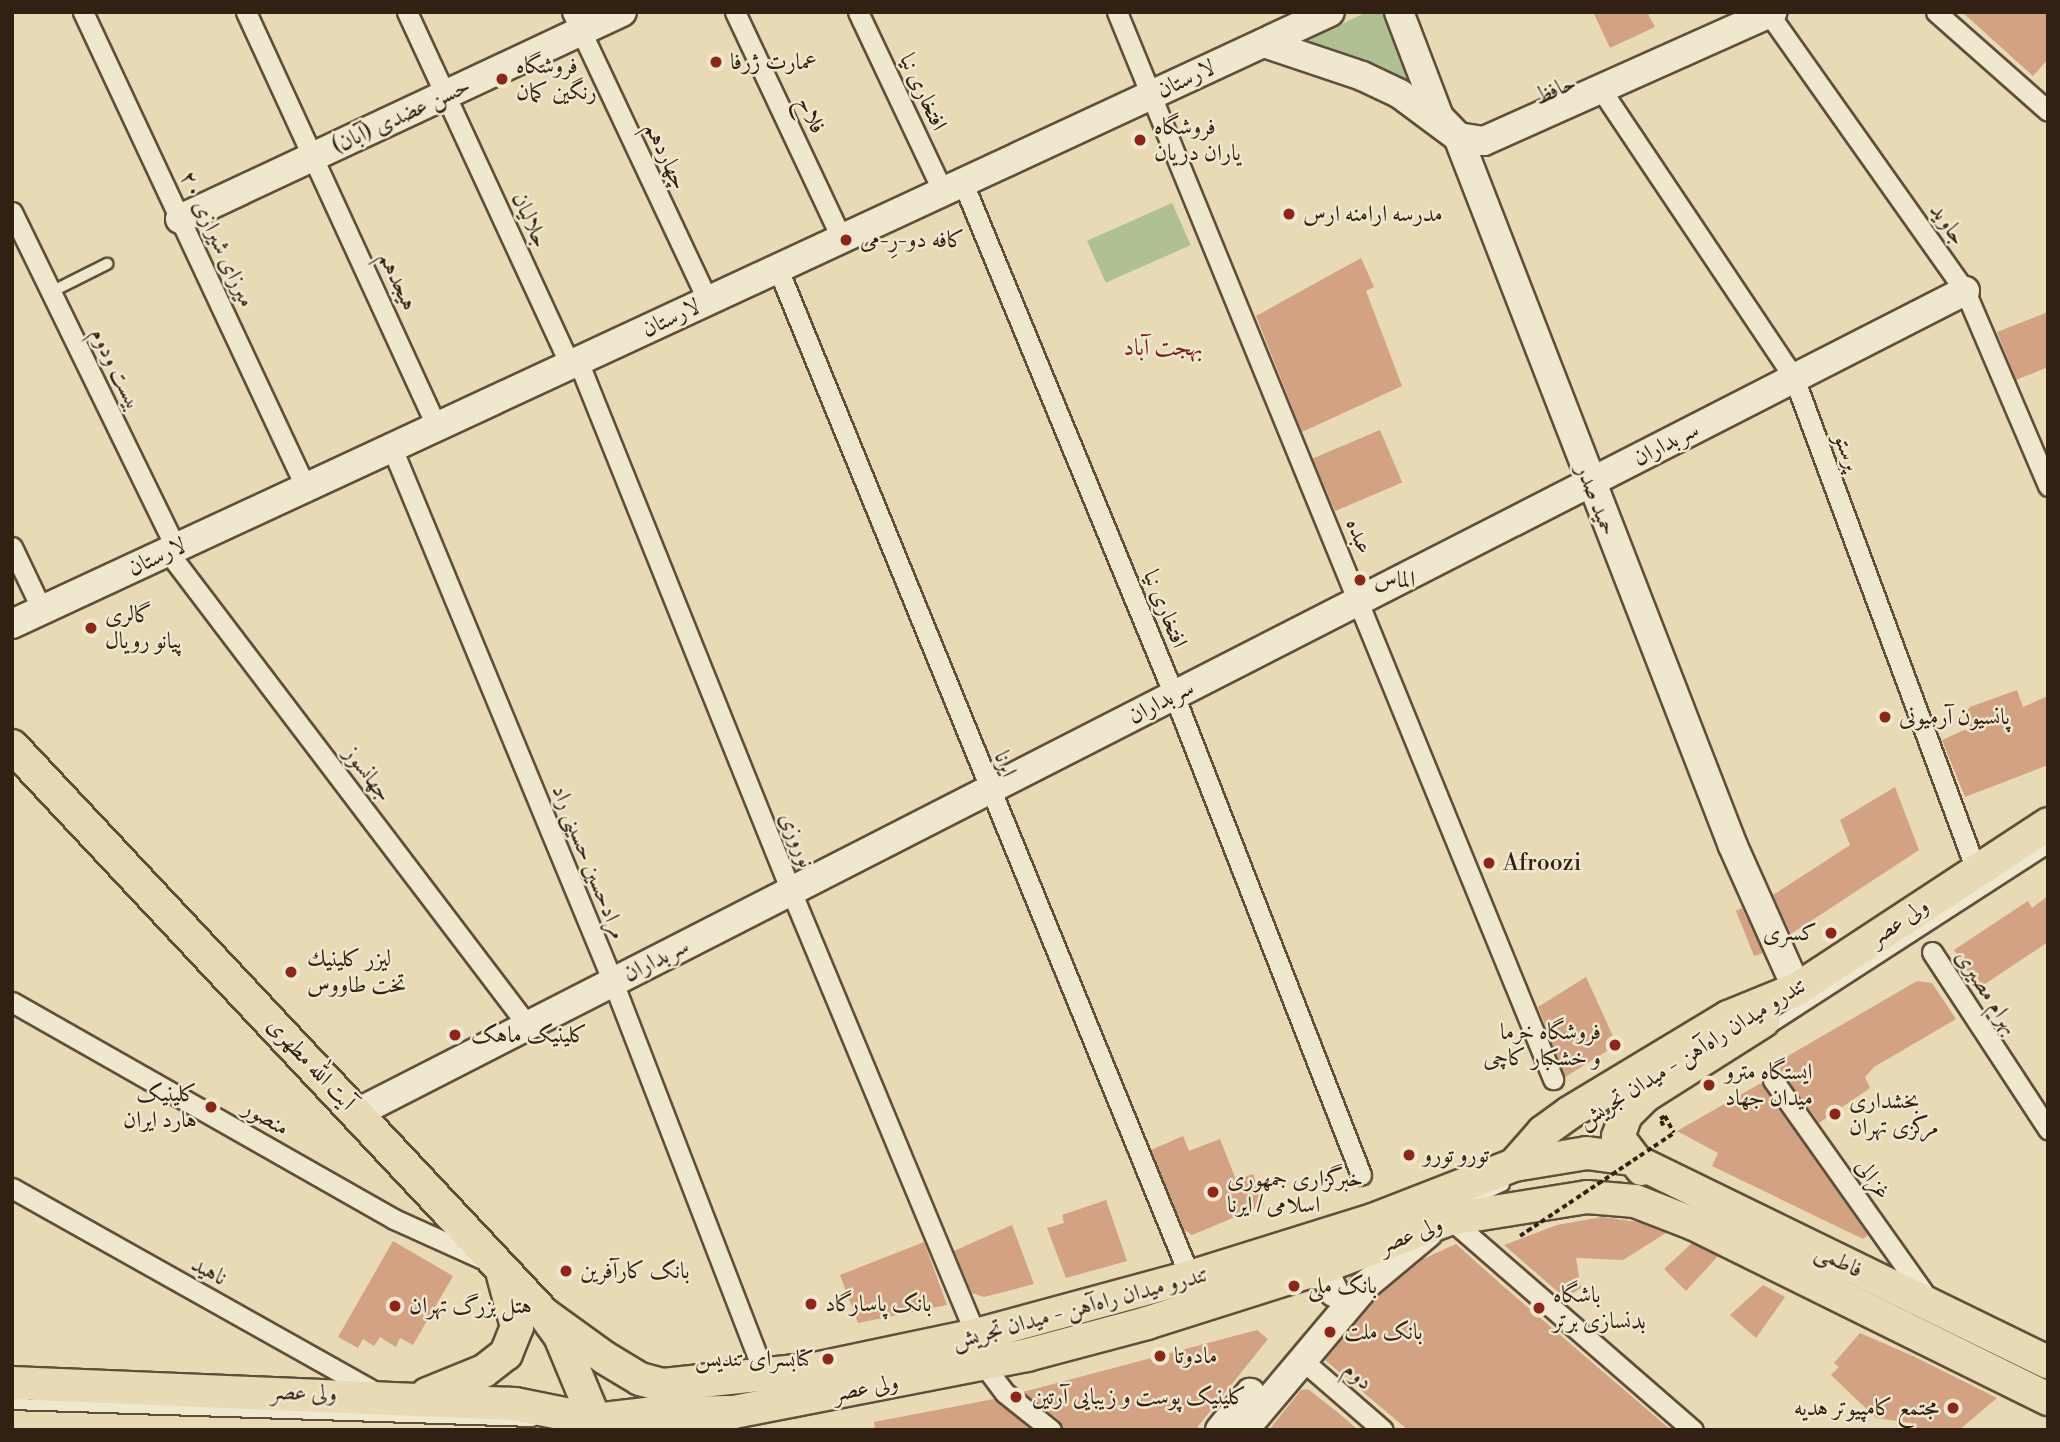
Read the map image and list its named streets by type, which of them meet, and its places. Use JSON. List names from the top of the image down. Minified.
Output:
{"streets":{"main road":["ولی عصر","آیت الله مطهری","فاطمی"],"street":["لارستان","حافظ","افتخاری نیا","فلاح","حسن عضدی (آبان)","چهاردهم","جلالیان","جاوید","میرزای شیرازی ۲۰","هیجدهم","بیست ودوم","سربداران","پرستو","حمید صدر","عبده","ايرنا","جهانسوز","نوروزی","مرادحسین حسینی راد","بهرام مصیری","منصور","غزالی","ناهید","دوم"],"lane":["تندرو میدان راه‌آهن - میدان تجریش"]},"crossings":[["لارستان","افتخاری نیا"],["لارستان","فلاح"],["لارستان","چهاردهم"],["لارستان","جلالیان"],["لارستان","میرزای شیرازی ۲۰"],["لارستان","هیجدهم"],["لارستان","بیست ودوم"],["لارستان","عبده"],["لارستان","ايرنا"],["لارستان","جهانسوز"],["لارستان","نوروزی"],["لارستان","مرادحسین حسینی راد"],["حافظ","جاوید"],["حافظ","پرستو"],["حافظ","حمید صدر"],["افتخاری نیا","سربداران"],["حسن عضدی (آبان)","چهاردهم"],["حسن عضدی (آبان)","جلالیان"],["حسن عضدی (آبان)","میرزای شیرازی ۲۰"],["حسن عضدی (آبان)","هیجدهم"],["جلالیان","نوروزی"],["جاوید","سربداران"],["بیست ودوم","جهانسوز"],["سربداران","پرستو"],["سربداران","حمید صدر"],["سربداران","عبده"],["سربداران","ايرنا"],["سربداران","جهانسوز"],["سربداران","نوروزی"],["سربداران","مرادحسین حسینی راد"],["سربداران","آیت الله مطهری"],["پرستو","ولی عصر"],["حمید صدر","ولی عصر"],["ايرنا","ولی عصر"],["نوروزی","ولی عصر"],["مرادحسین حسینی راد","ولی عصر"],["ولی عصر","تندرو میدان راه‌آهن - میدان تجریش"],["ولی عصر","آیت الله مطهری"],["ولی عصر","فاطمی"],["ولی عصر","ناهید"],["تندرو میدان راه‌آهن - میدان تجریش","آیت الله مطهری"],["آیت الله مطهری","منصور"],["غزالی","فاطمی"]],"districts":["بهجت آباد"],"places":["عمارت ژرفا","فروشگاه رنگین کمان","فروشگاه یاران دریان","مدرسه ارامنه ارس","کافه دو-رِ-می","الماس","گالری پیانو رویال","پانسیون آرمیونی","Afroozi","كسرى","ليزر كلينيك تخت طاووس","کلینیک ماهک","فروشگاه خرما و خشکبار کاچی","ایستگاه مترو میدان جهاد","کلینیک هارد ایران","بخشداری مرکزی تهران","تورو تورو","خبرگزاری جمهوری اسلامی / ایرنا","بانک کارآفرین","بانک ملی","بانک پاسارگاد","هتل بزرگ تهران","باشگاه بدنسازی برتر","بانک ملت","مادوتا","کتابسرای تندیس","کلینیک پوست و زیبایی آرتین","مجتمع کامپیوتر هدیه"]}
